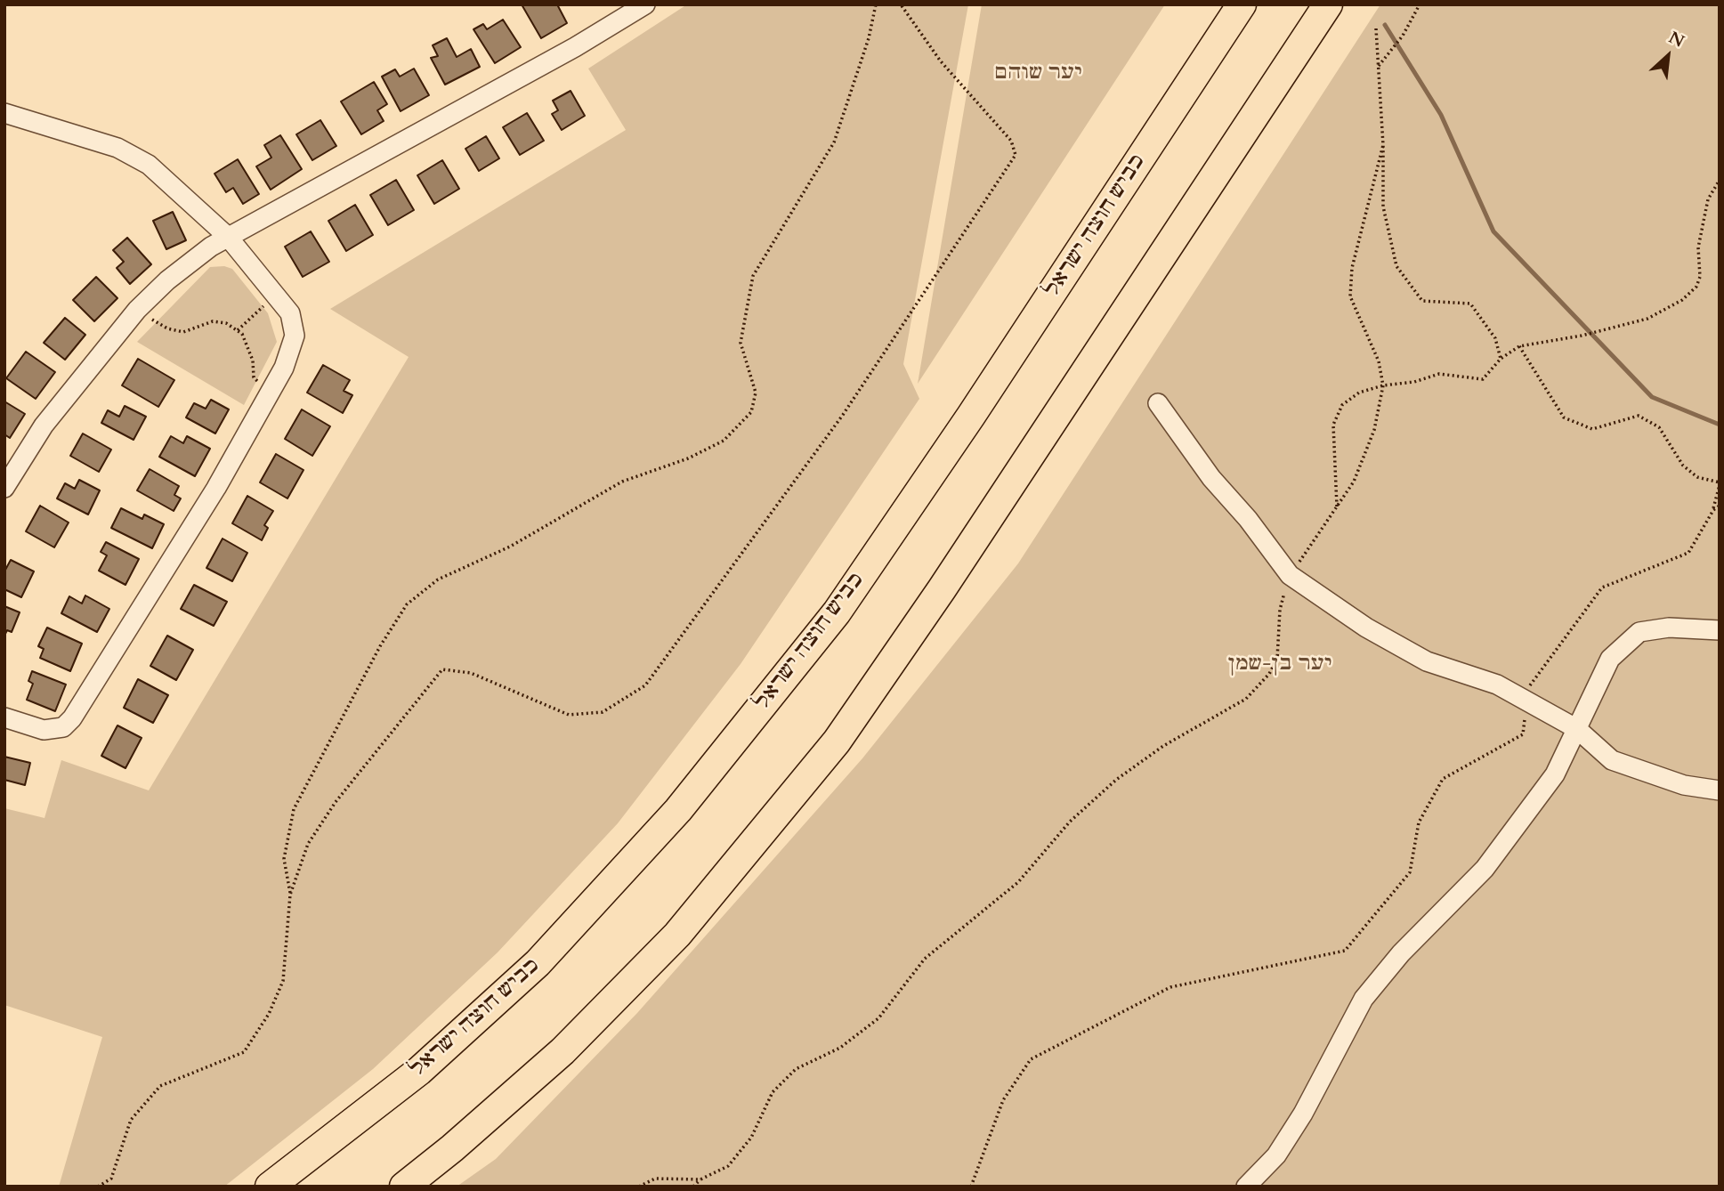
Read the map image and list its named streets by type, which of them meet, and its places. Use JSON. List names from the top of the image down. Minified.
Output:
{"streets":{"highway":["כביש חוצה ישראל"]},"parks":["יער שוהם","יער בן-שמן"],"north":"top right"}
